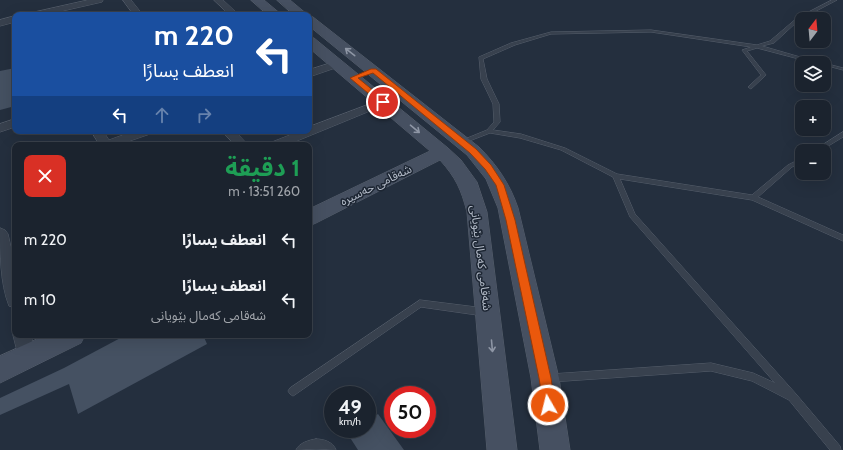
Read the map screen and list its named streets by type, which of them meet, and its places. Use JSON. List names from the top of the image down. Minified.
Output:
{"streets":{"main road":["شەقامی حەسیرە","شەقامی کەمال بێویانی"]},"crossings":[["شەقامی حەسیرە","شەقامی کەمال بێویانی"]],"north":"top","page":{"map_buttons":["+","−"],"turn":["220 m","انعطف يسارًا"],"heading":["1 دقيقة","260 m · 13:51"],"list":[{"name":"انعطف يسارًا","value":"220 m"},{"name":"انعطف يسارًا","note":"شەقامی کەمال بێویانی","value":"10 m"}],"speed":"49 km/h","limit":"50"}}
